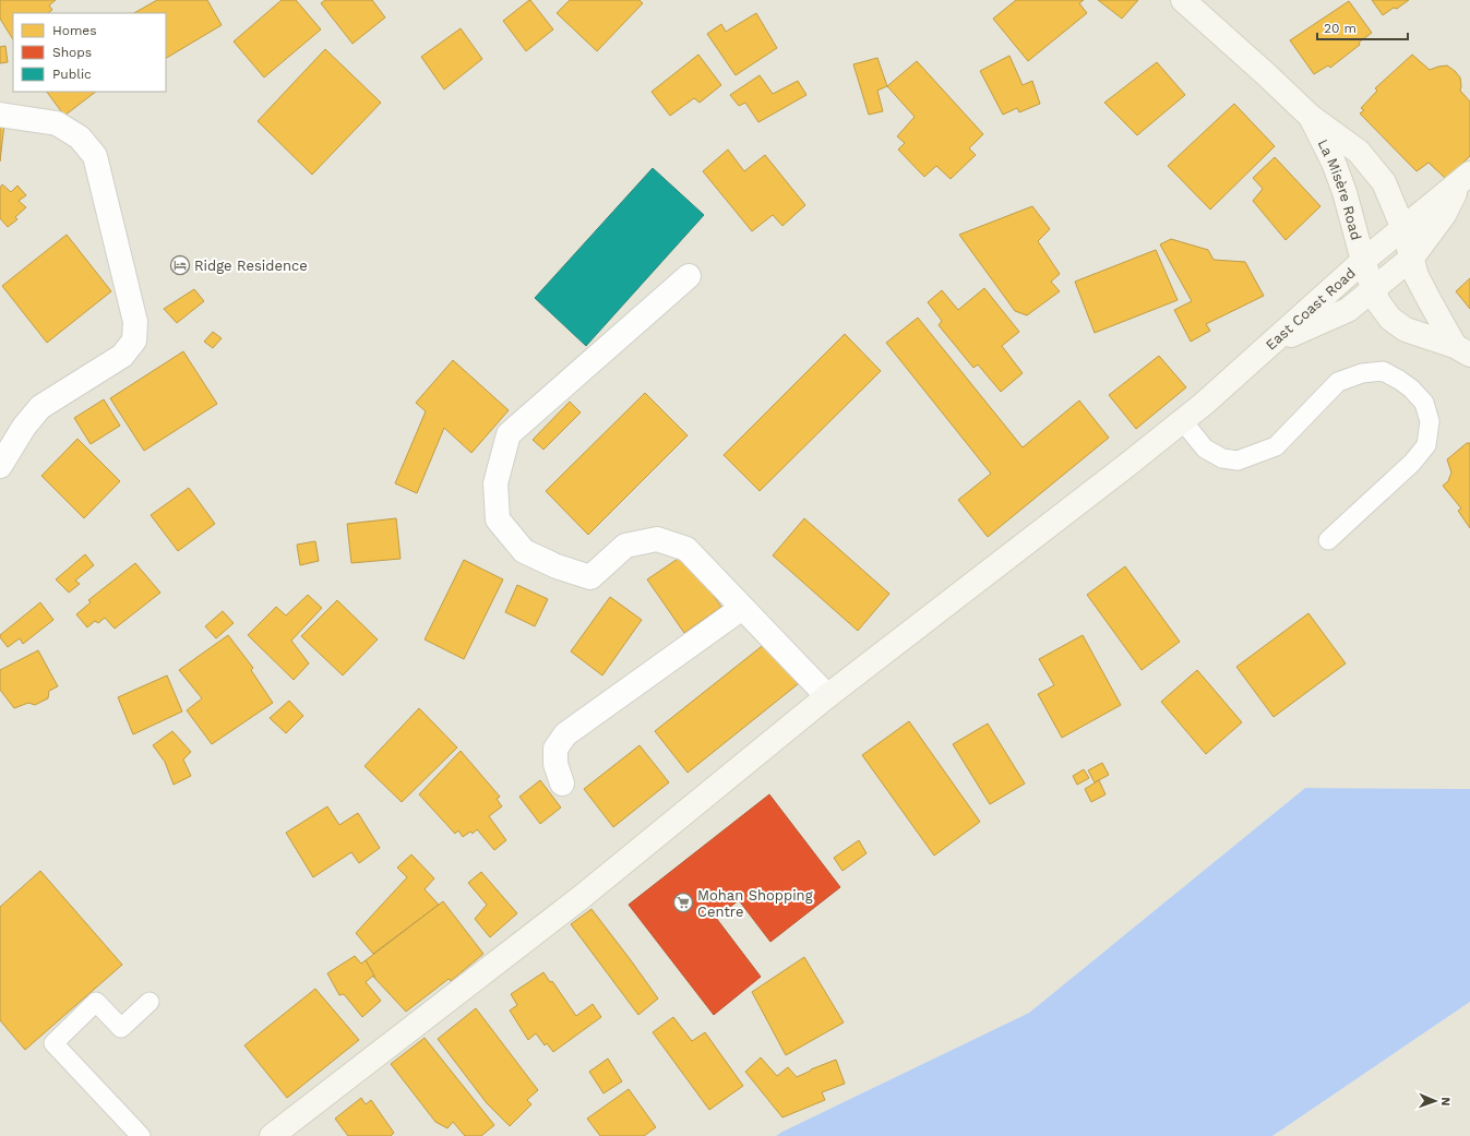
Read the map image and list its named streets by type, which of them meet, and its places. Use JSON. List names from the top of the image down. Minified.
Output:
{"streets":{"main road":["La Misère Road","East Coast Road"]},"crossings":[["La Misère Road","East Coast Road"]],"places":{"hotel":["Ridge Residence"],"supermarket":["Mohan Shopping Centre"]},"legend":["Homes","Shops","Public"],"scale_bar":"20 m","north":"right"}
